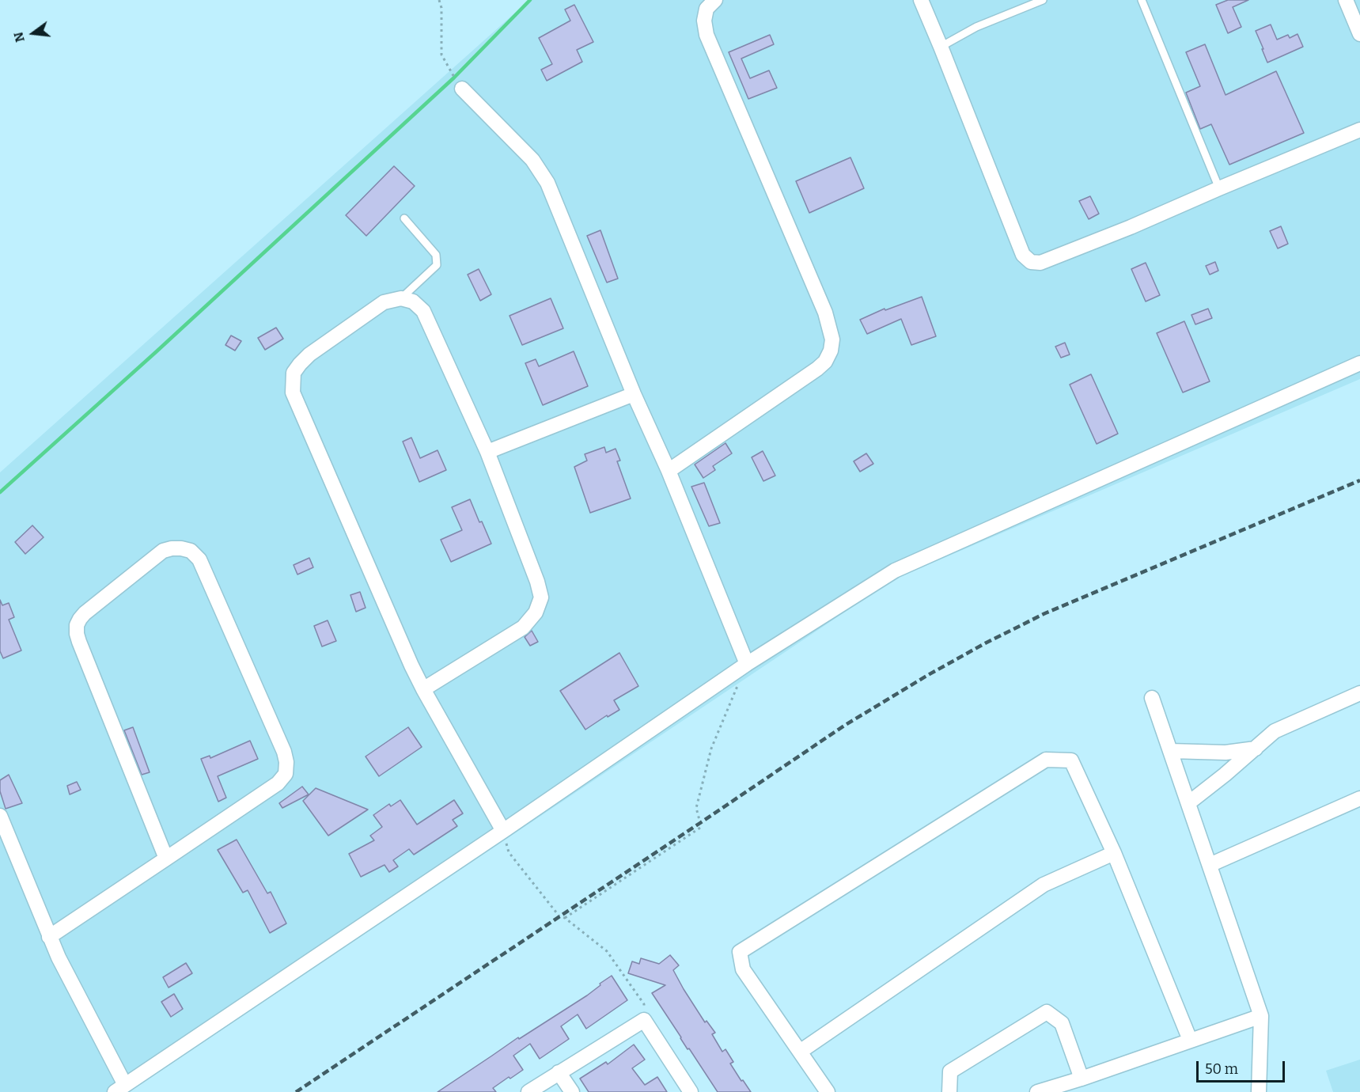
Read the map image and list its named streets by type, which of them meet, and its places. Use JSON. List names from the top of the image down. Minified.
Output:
{"scale_bar":"50 m","north":"left"}
